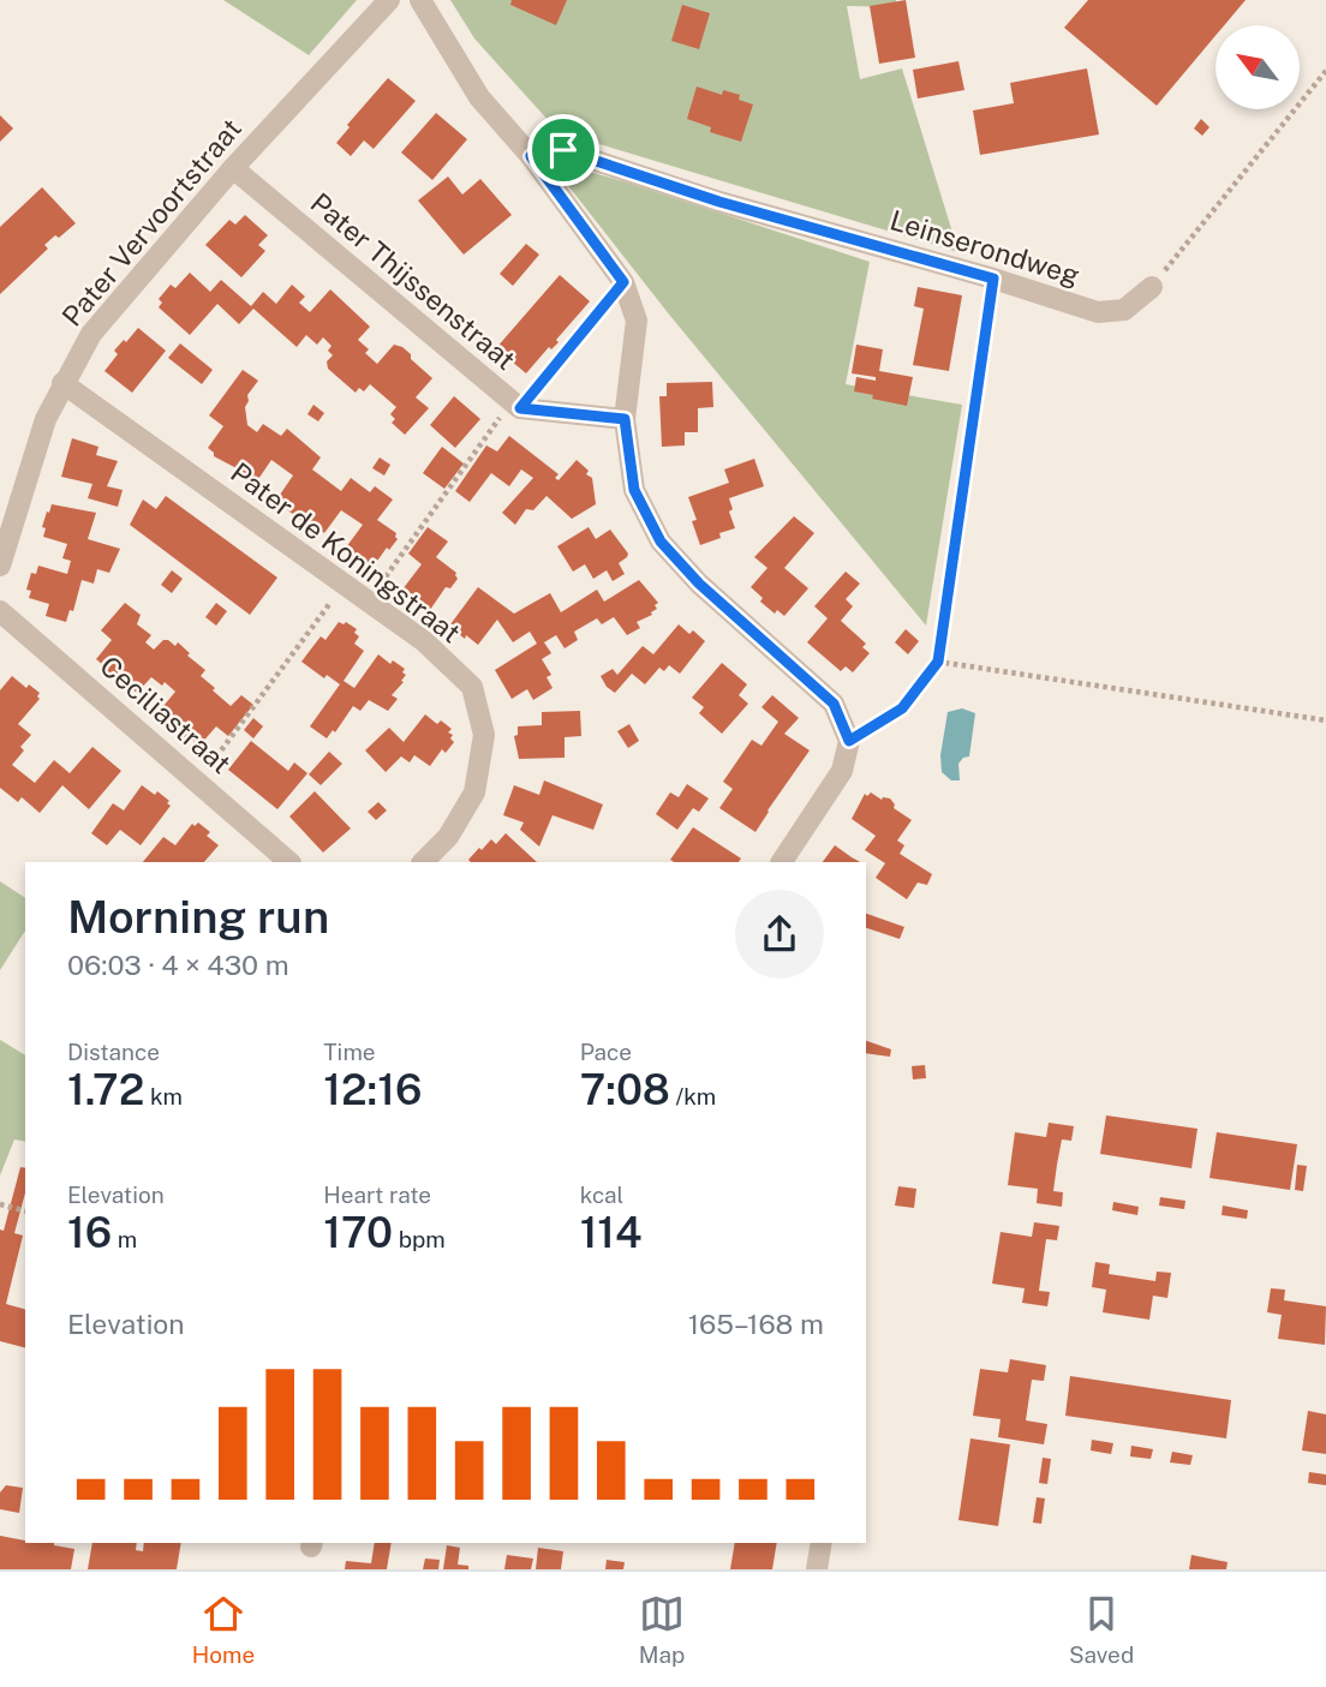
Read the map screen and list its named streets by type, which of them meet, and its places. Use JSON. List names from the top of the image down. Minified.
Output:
{"streets":{"street":["Pater Vervoortstraat","Leinserondweg","Pater Thijssenstraat","Pater de Koningstraat","Ceciliastraat"]},"crossings":[["Pater Vervoortstraat","Pater Thijssenstraat"],["Pater Vervoortstraat","Pater de Koningstraat"]],"north":"top left","page":{"heading":["Morning run","06:03 · 4 × 430 m"],"stats":[["Distance","1.72 km"],["Time","12:16"],["Pace","7:08 /km"],["Elevation","16 m"],["Heart rate","170 bpm"],["kcal","114"]],"chart":["Elevation","165–168 m"],"tabs":["Home","Map","Saved"]}}
